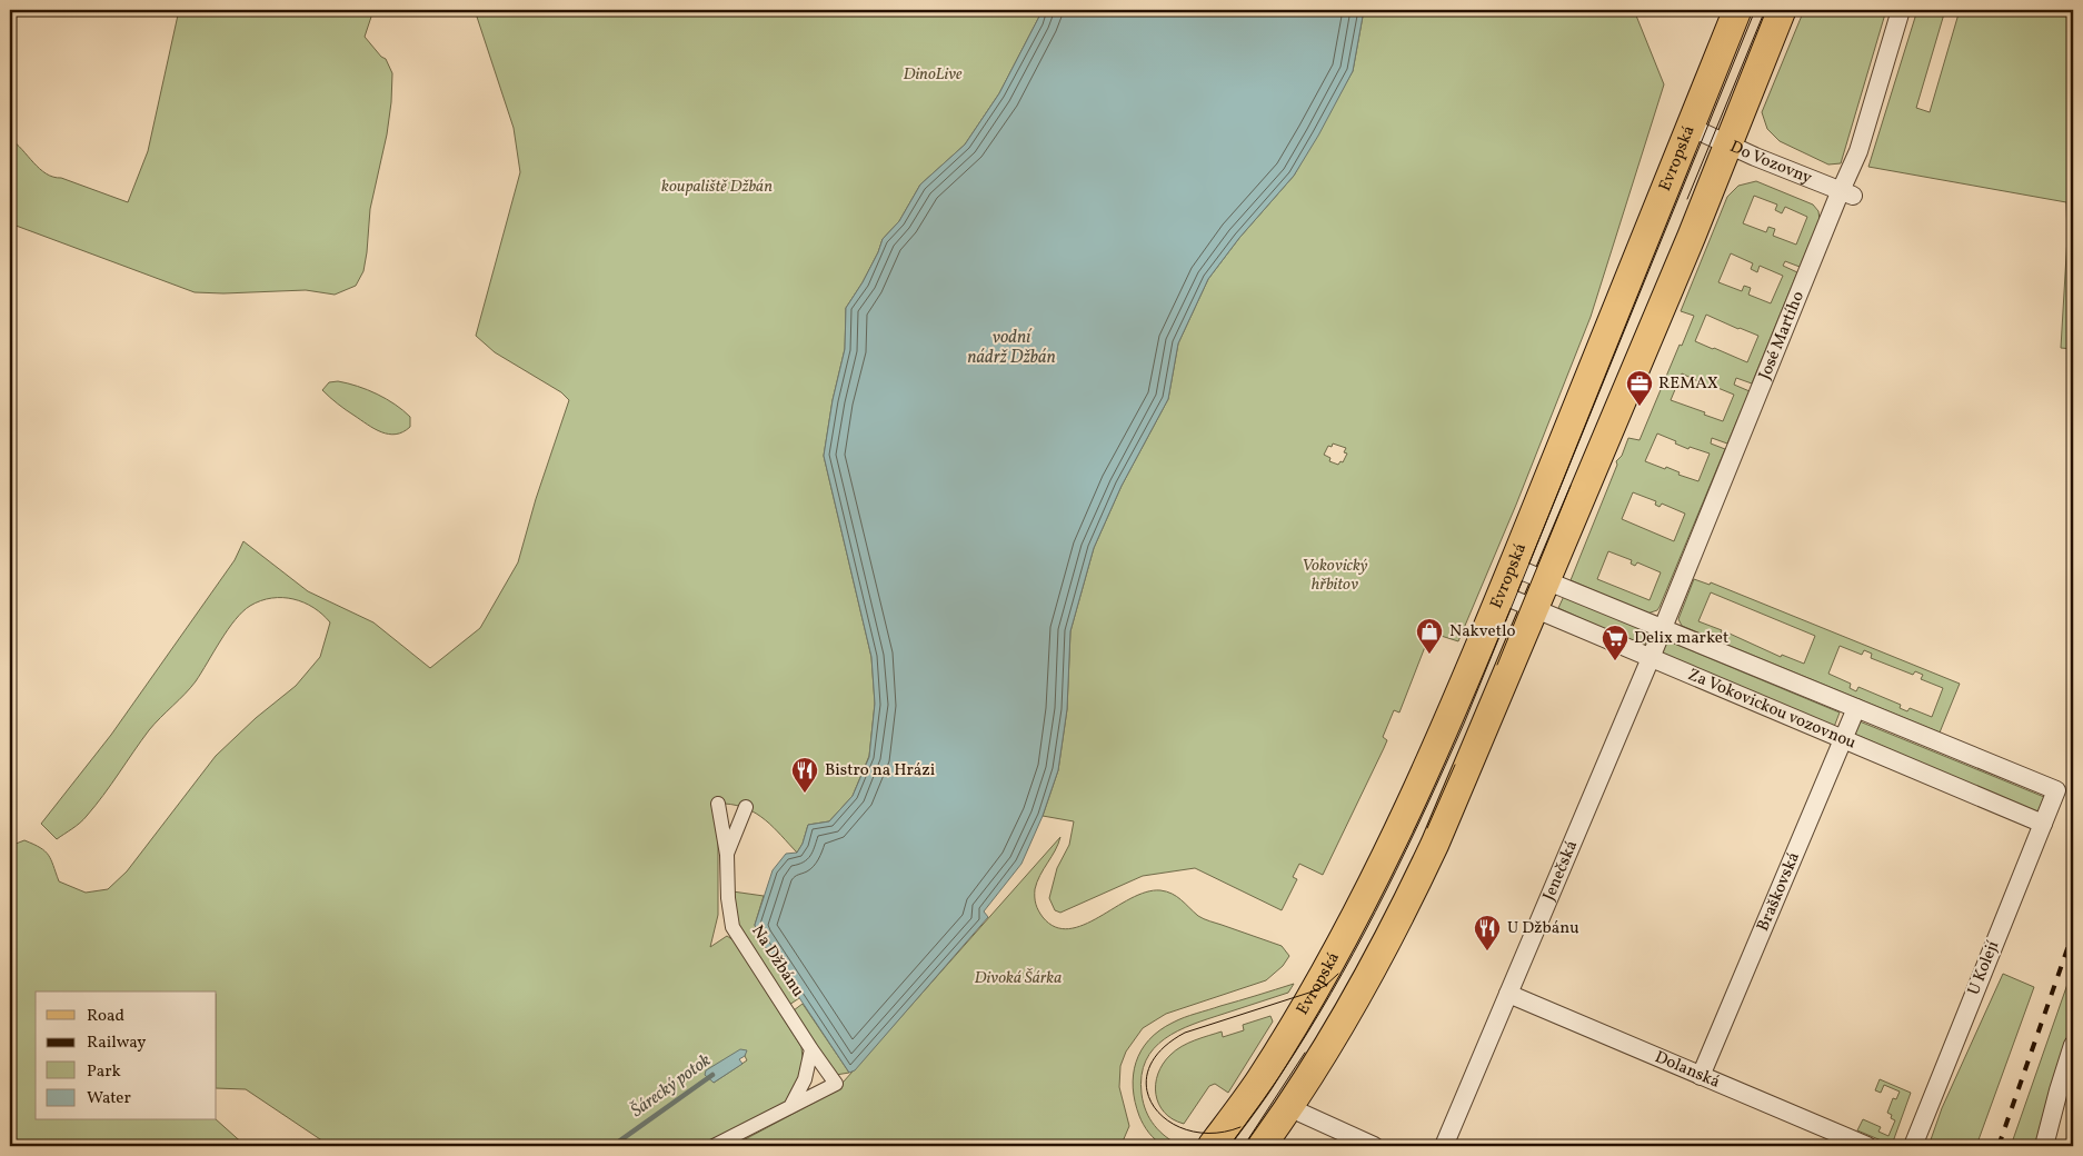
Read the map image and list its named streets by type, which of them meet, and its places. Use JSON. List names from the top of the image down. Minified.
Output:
{"streets":{"main road":["Evropská"],"street":["Do Vozovny","José Martího","Za Vokovickou vozovnou","Jenečská","Braškovská","Na Džbánu","U Kolejí","Dolanská"]},"crossings":[["Evropská","Do Vozovny"],["Evropská","Za Vokovickou vozovnou"],["Do Vozovny","José Martího"],["José Martího","Za Vokovickou vozovnou"],["José Martího","Jenečská"],["Za Vokovickou vozovnou","Jenečská"],["Za Vokovickou vozovnou","Braškovská"],["Za Vokovickou vozovnou","U Kolejí"],["Jenečská","Dolanská"],["Braškovská","Dolanská"]],"water":["vodní nádrž Džbán","Šárecký potok"],"parks":["DinoLive","koupaliště Džbán","Vokovický hřbitov","Divoká Šárka"],"places":{"office":["REMAX"],"shop":["Nakvetlo"],"supermarket":["Delix market"],"restaurant":["Bistro na Hrázi","U Džbánu"]},"legend":["Road","Railway","Park","Water"]}
